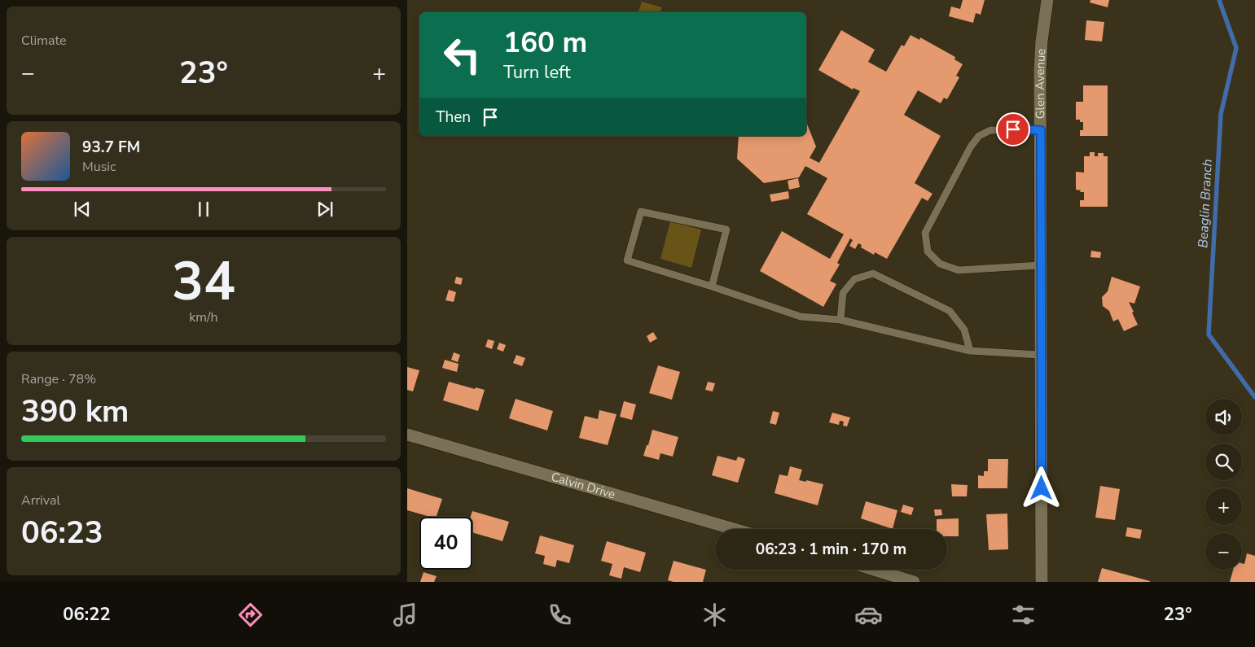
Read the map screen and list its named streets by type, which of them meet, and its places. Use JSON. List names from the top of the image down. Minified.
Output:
{"streets":{"street":["Glen Avenue","Calvin Drive"]},"water":["Beaglin Branch"],"page":{"tile":["Climate",["34","km/h"],["Range · 78%","390 km"],["Arrival","06:23"]],"turn":["160 m","Turn left"],"heat":["−","23°","+"],"then":"Then","song":["93.7 FM","Music"],"map_buttons":["+","−"],"limit":"40","trip":"06:23 · 1 min · 170 m","tabs":["06:22","23°"]}}
